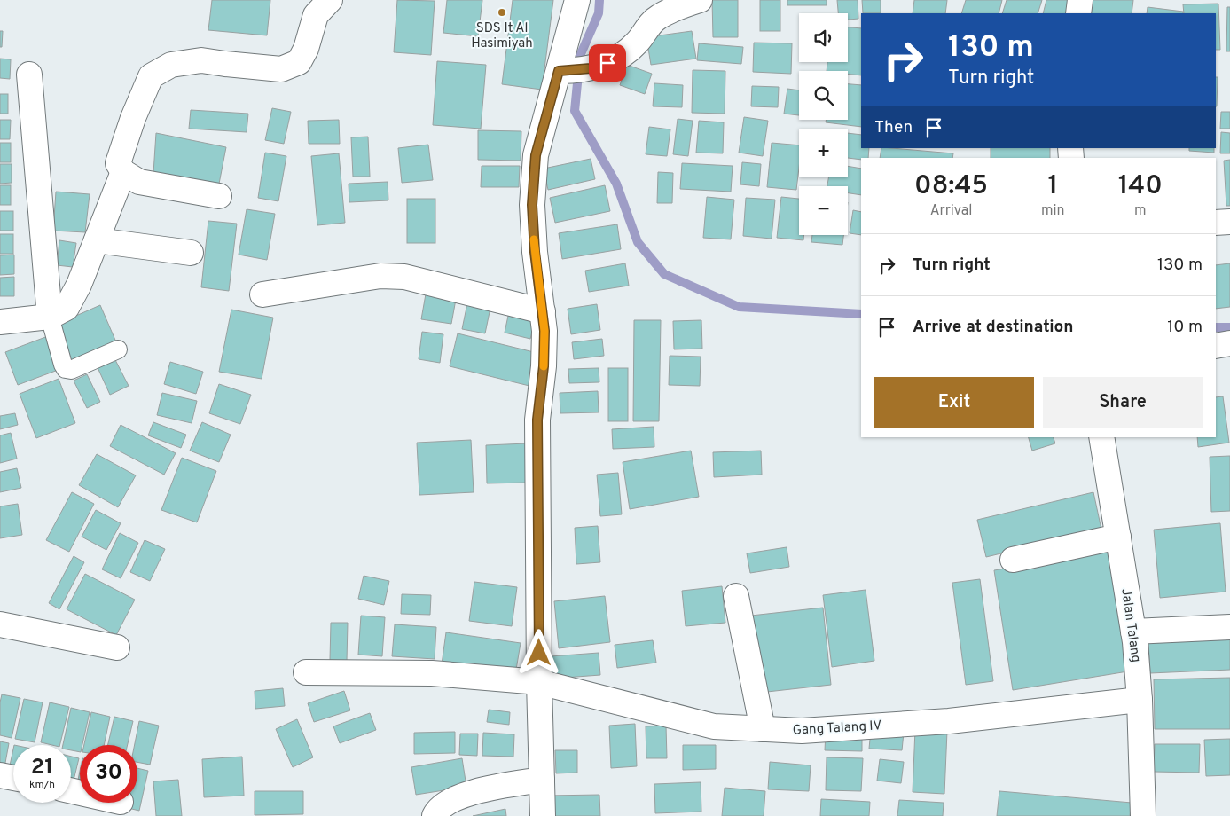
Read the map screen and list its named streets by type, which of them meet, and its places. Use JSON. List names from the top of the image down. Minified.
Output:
{"streets":{"street":["Jalan Talang","Gang Talang IV"]},"crossings":[["Jalan Talang","Gang Talang IV"]],"places":["SDS It Al Hasimiyah"],"page":{"map_buttons":["+","−"],"turn":["130 m","Turn right"],"then":"Then","eta":["08:45","Arrival","1","min","140","m"],"list":[{"name":"Turn right","value":"130 m"},{"name":"Arrive at destination","value":"10 m"}],"buttons":["Exit","Share"],"speed":"21 km/h","limit":"30"}}
